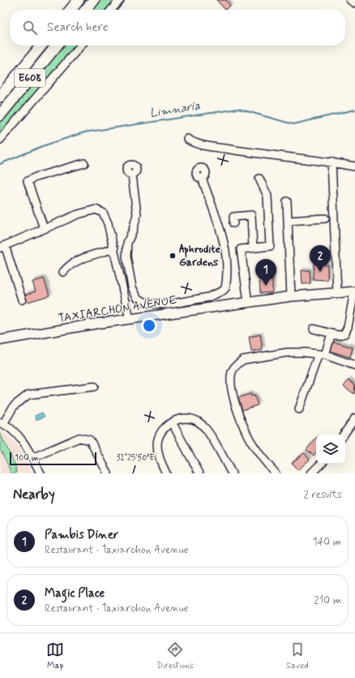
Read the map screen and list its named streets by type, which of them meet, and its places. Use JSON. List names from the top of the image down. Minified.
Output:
{"streets":{"highway":["E608"],"main road":["TAXIARCHON AVENUE"]},"water":["Limnaria"],"places":["Aphrodite Gardens"],"scale_bar":"100 m","page":{"search":"Search here","pins":["2","1"],"scale":"100 m","heading":["Nearby","2 results"],"list":[{"mark":"1","name":"Pambis Diner","note":"Restaurant · Taxiarchon Avenue","value":"140 m"},{"mark":"2","name":"Magic Place","note":"Restaurant · Taxiarchon Avenue","value":"210 m"}],"nav":["Map","Directions","Saved"]},"coordinates":["32°25'50\"E"]}
